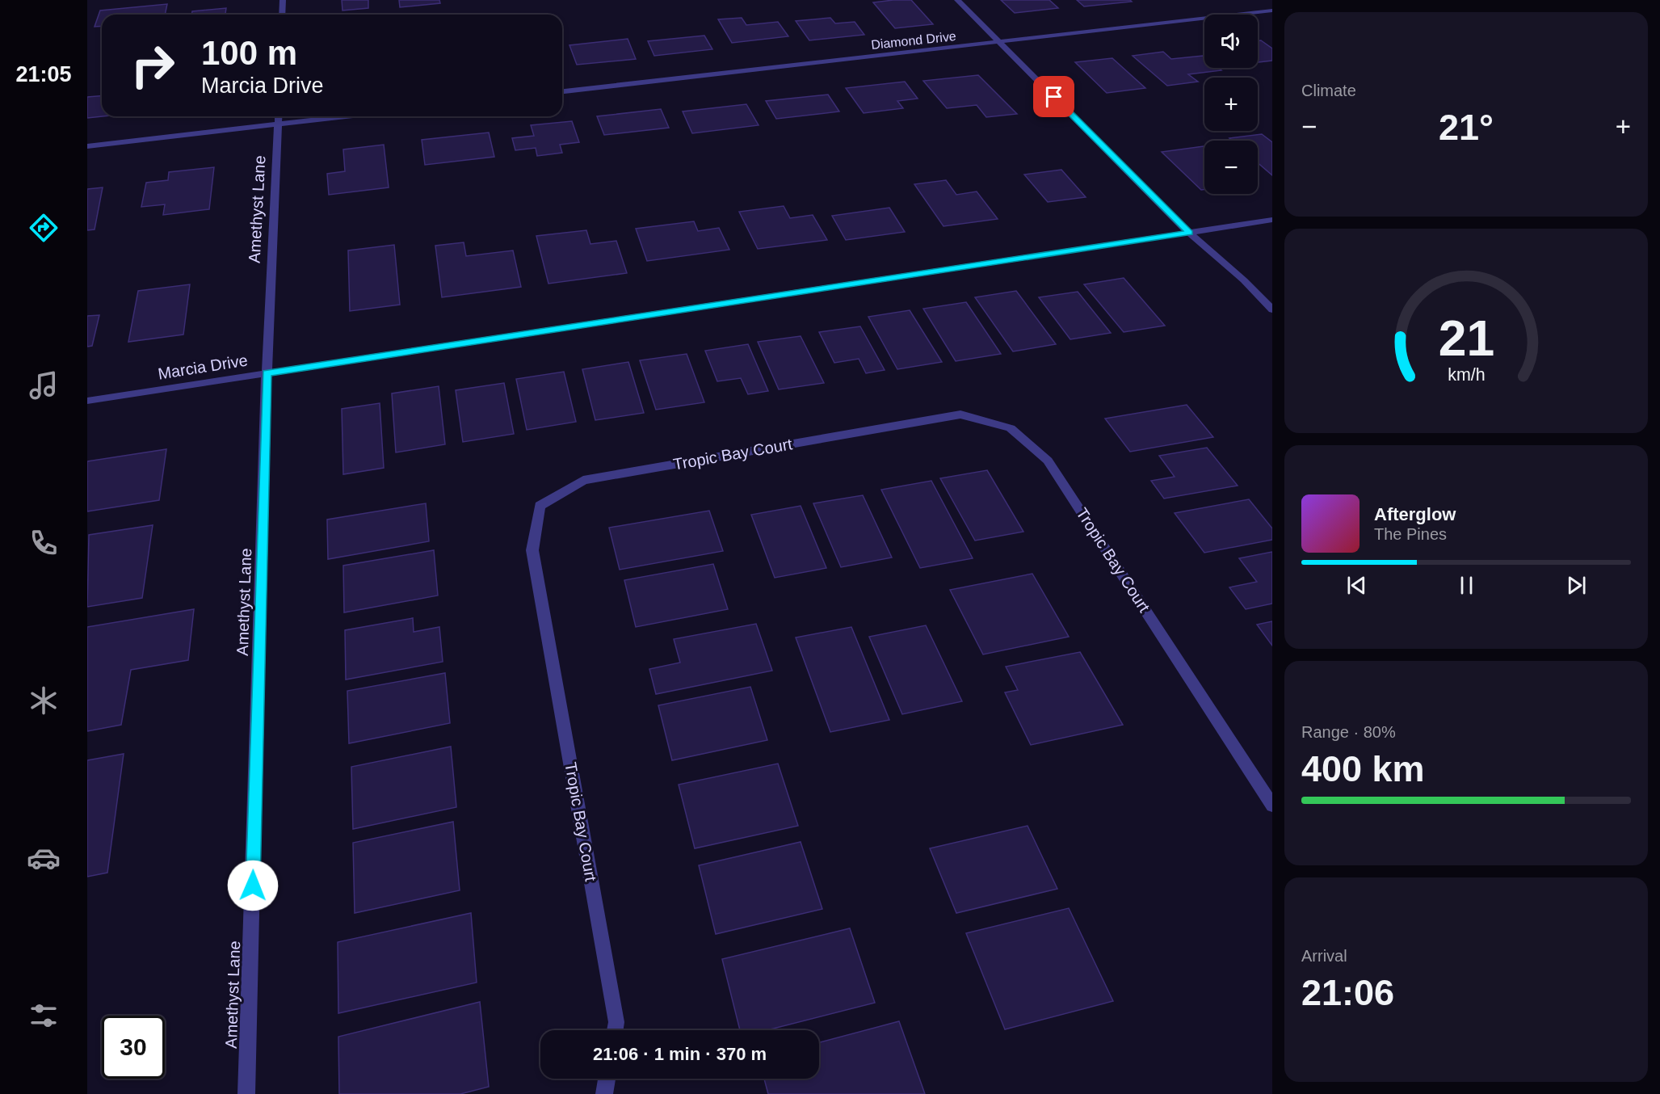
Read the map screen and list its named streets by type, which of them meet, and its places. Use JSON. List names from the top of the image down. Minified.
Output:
{"streets":{"street":["Diamond Drive","Amethyst Lane","Marcia Drive","Tropic Bay Court"]},"crossings":[["Amethyst Lane","Marcia Drive"]],"page":{"tabs":"21:05","tile":["Climate",["Range · 80%","400 km"],["Arrival","21:06"]],"map_buttons":["+","−"],"turn":["100 m","Marcia Drive"],"heat":["−","21°","+"],"song":["Afterglow","The Pines"],"limit":"30","trip":"21:06 · 1 min · 370 m","gauge":["21","km/h"]}}
